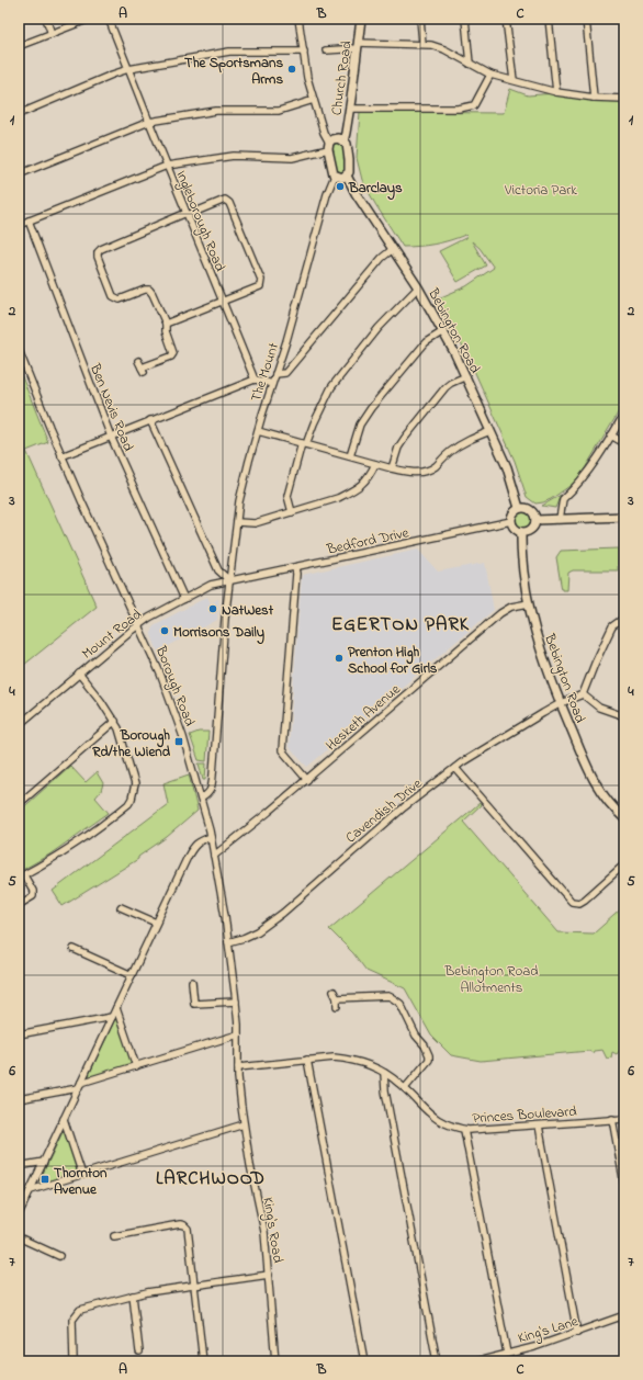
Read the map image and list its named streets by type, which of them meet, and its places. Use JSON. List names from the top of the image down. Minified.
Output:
{"streets":{"main road":["Church Road","Bebington Road"],"street":["Ingleborough Road","The Mount","Ben Nevis Road","Bedford Drive","Mount Road","Borough Road","Hesketh Avenue","Cavendish Drive","Princes Boulevard","King's Road","King's Lane"]},"crossings":[["Bebington Road","Bedford Drive"],["Bebington Road","Hesketh Avenue"],["Bebington Road","Cavendish Drive"],["The Mount","Bedford Drive"],["The Mount","Mount Road"],["The Mount","Borough Road"],["Ben Nevis Road","Mount Road"],["Bedford Drive","Mount Road"],["Mount Road","Borough Road"],["Borough Road","Hesketh Avenue"],["Borough Road","Cavendish Drive"],["Borough Road","King's Road"],["Princes Boulevard","King's Road"]],"districts":["EGERTON PARK","LARCHWOOD"],"parks":["Victoria Park","Bebington Road Allotments"],"places":{"other":["The Sportsmans Arms","Barclays","NatWest","Morrisons Daily","Prenton High School for Girls"],"transit":["Borough Rd/the Wiend","Thornton Avenue"]},"grid":{"columns":["A","B","C"],"rows":["1","2","3","4","5","6","7"]}}
